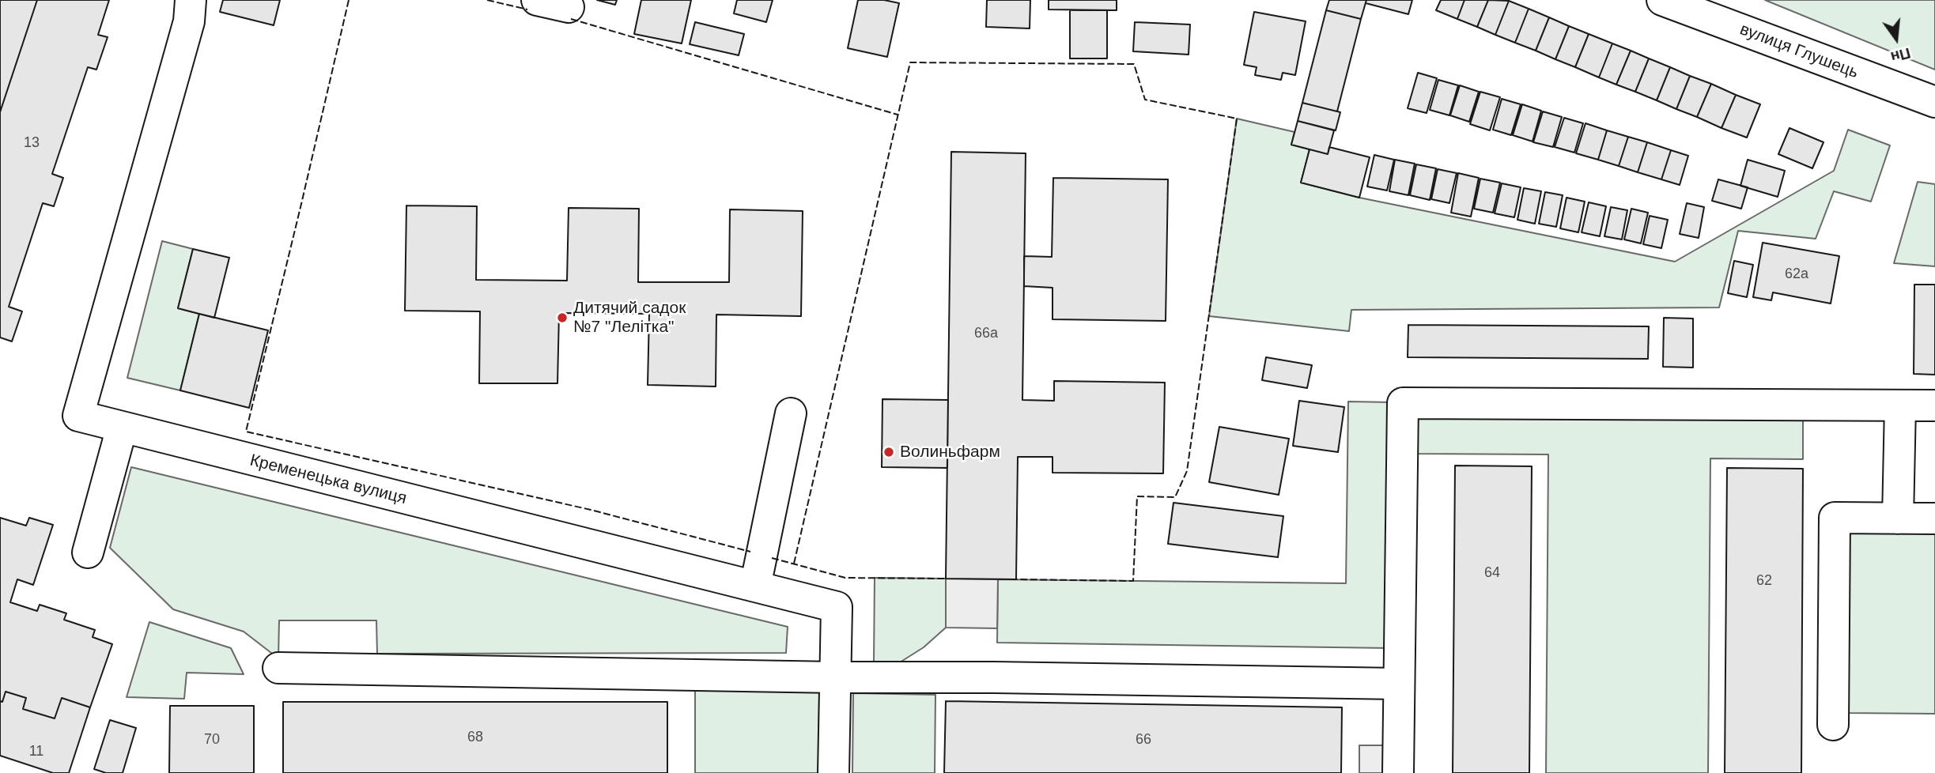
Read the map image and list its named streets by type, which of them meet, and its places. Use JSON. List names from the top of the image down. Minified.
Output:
{"streets":{"street":["вулиця Глушець","Кременецька вулиця"]},"places":["Дитячий садок №7 \"Лелітка\"","Волиньфарм"],"house_numbers":["13","62а","66а","64","62","68","70","66","11"],"north":"bottom"}
